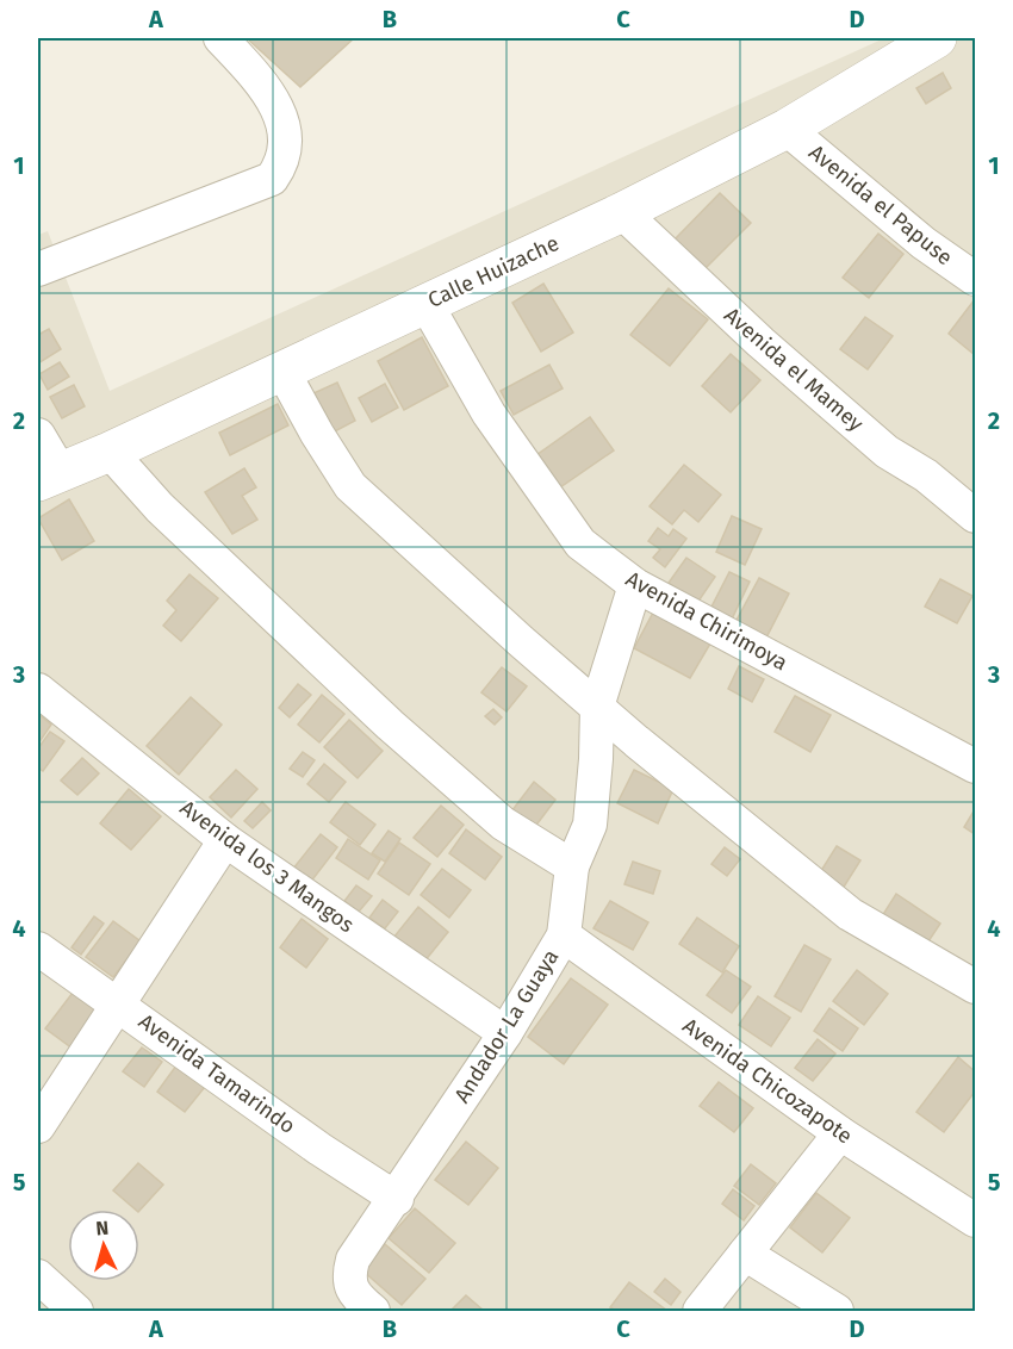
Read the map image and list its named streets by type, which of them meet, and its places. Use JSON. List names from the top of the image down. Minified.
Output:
{"streets":{"street":["Avenida el Papuse","Calle Huizache","Avenida el Mamey","Avenida Chirimoya","Avenida los 3 Mangos","Andador La Guaya","Avenida Tamarindo","Avenida Chicozapote"]},"crossings":[["Avenida el Papuse","Calle Huizache"],["Calle Huizache","Avenida el Mamey"],["Calle Huizache","Avenida Chirimoya"],["Avenida Chirimoya","Andador La Guaya"],["Avenida los 3 Mangos","Andador La Guaya"],["Andador La Guaya","Avenida Tamarindo"],["Andador La Guaya","Avenida Chicozapote"]],"north":"top","grid":{"columns":["A","B","C","D"],"rows":["1","2","3","4","5"]}}
